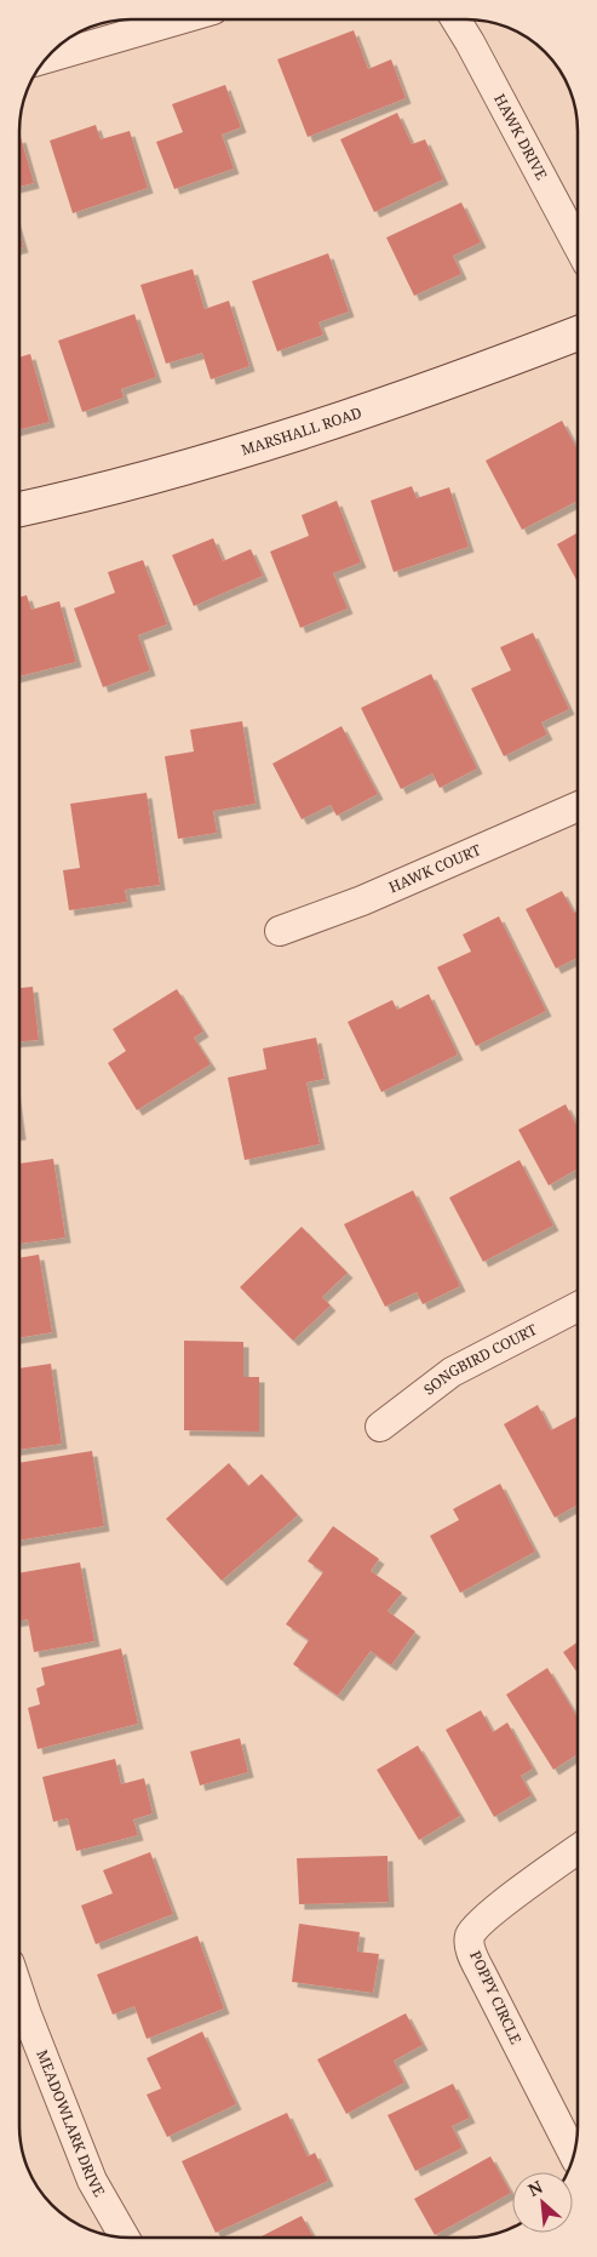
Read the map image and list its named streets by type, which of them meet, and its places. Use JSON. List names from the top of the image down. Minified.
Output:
{"streets":{"street":["HAWK DRIVE","MARSHALL ROAD","HAWK COURT","SONGBIRD COURT","POPPY CIRCLE","MEADOWLARK DRIVE"]},"north":"top left"}
